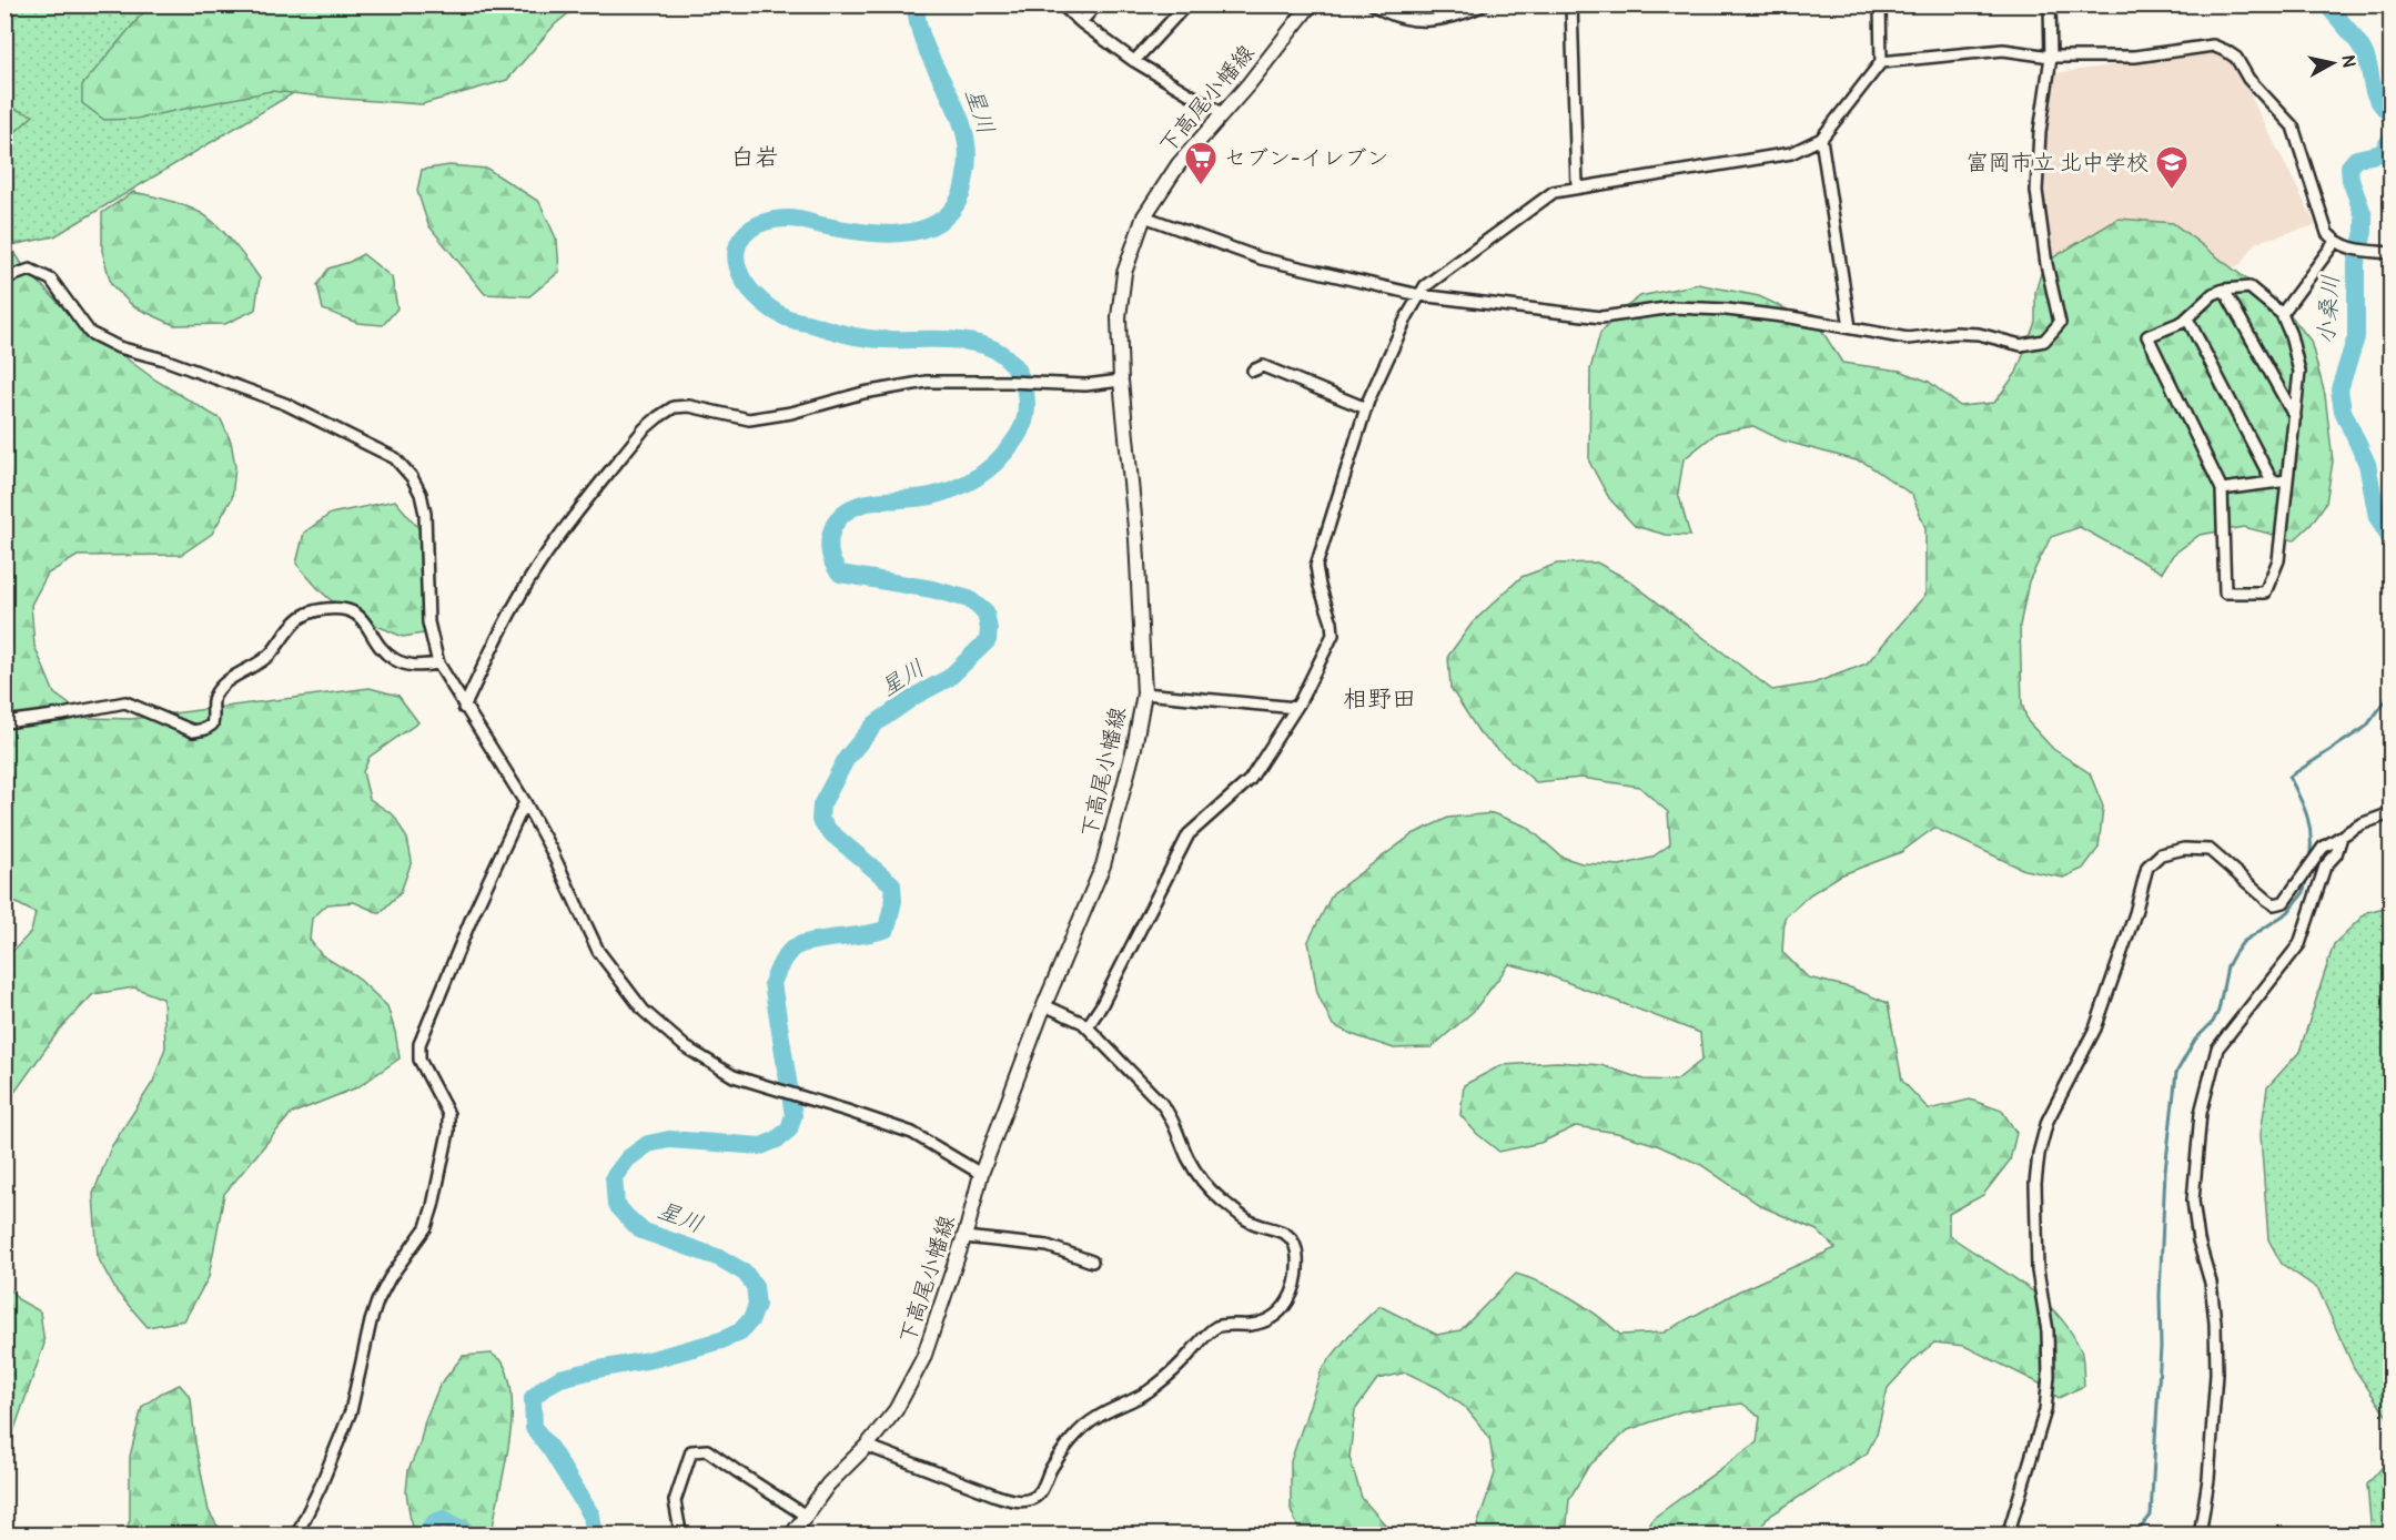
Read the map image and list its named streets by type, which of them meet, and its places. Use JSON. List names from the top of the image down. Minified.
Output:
{"streets":{"main road":["下高尾小幡線"]},"districts":["白岩","相野田"],"water":["星川","小桑川"],"places":{"supermarket":["セブン-イレブン"],"school or university":["富岡市立 北中学校"]},"north":"right"}
